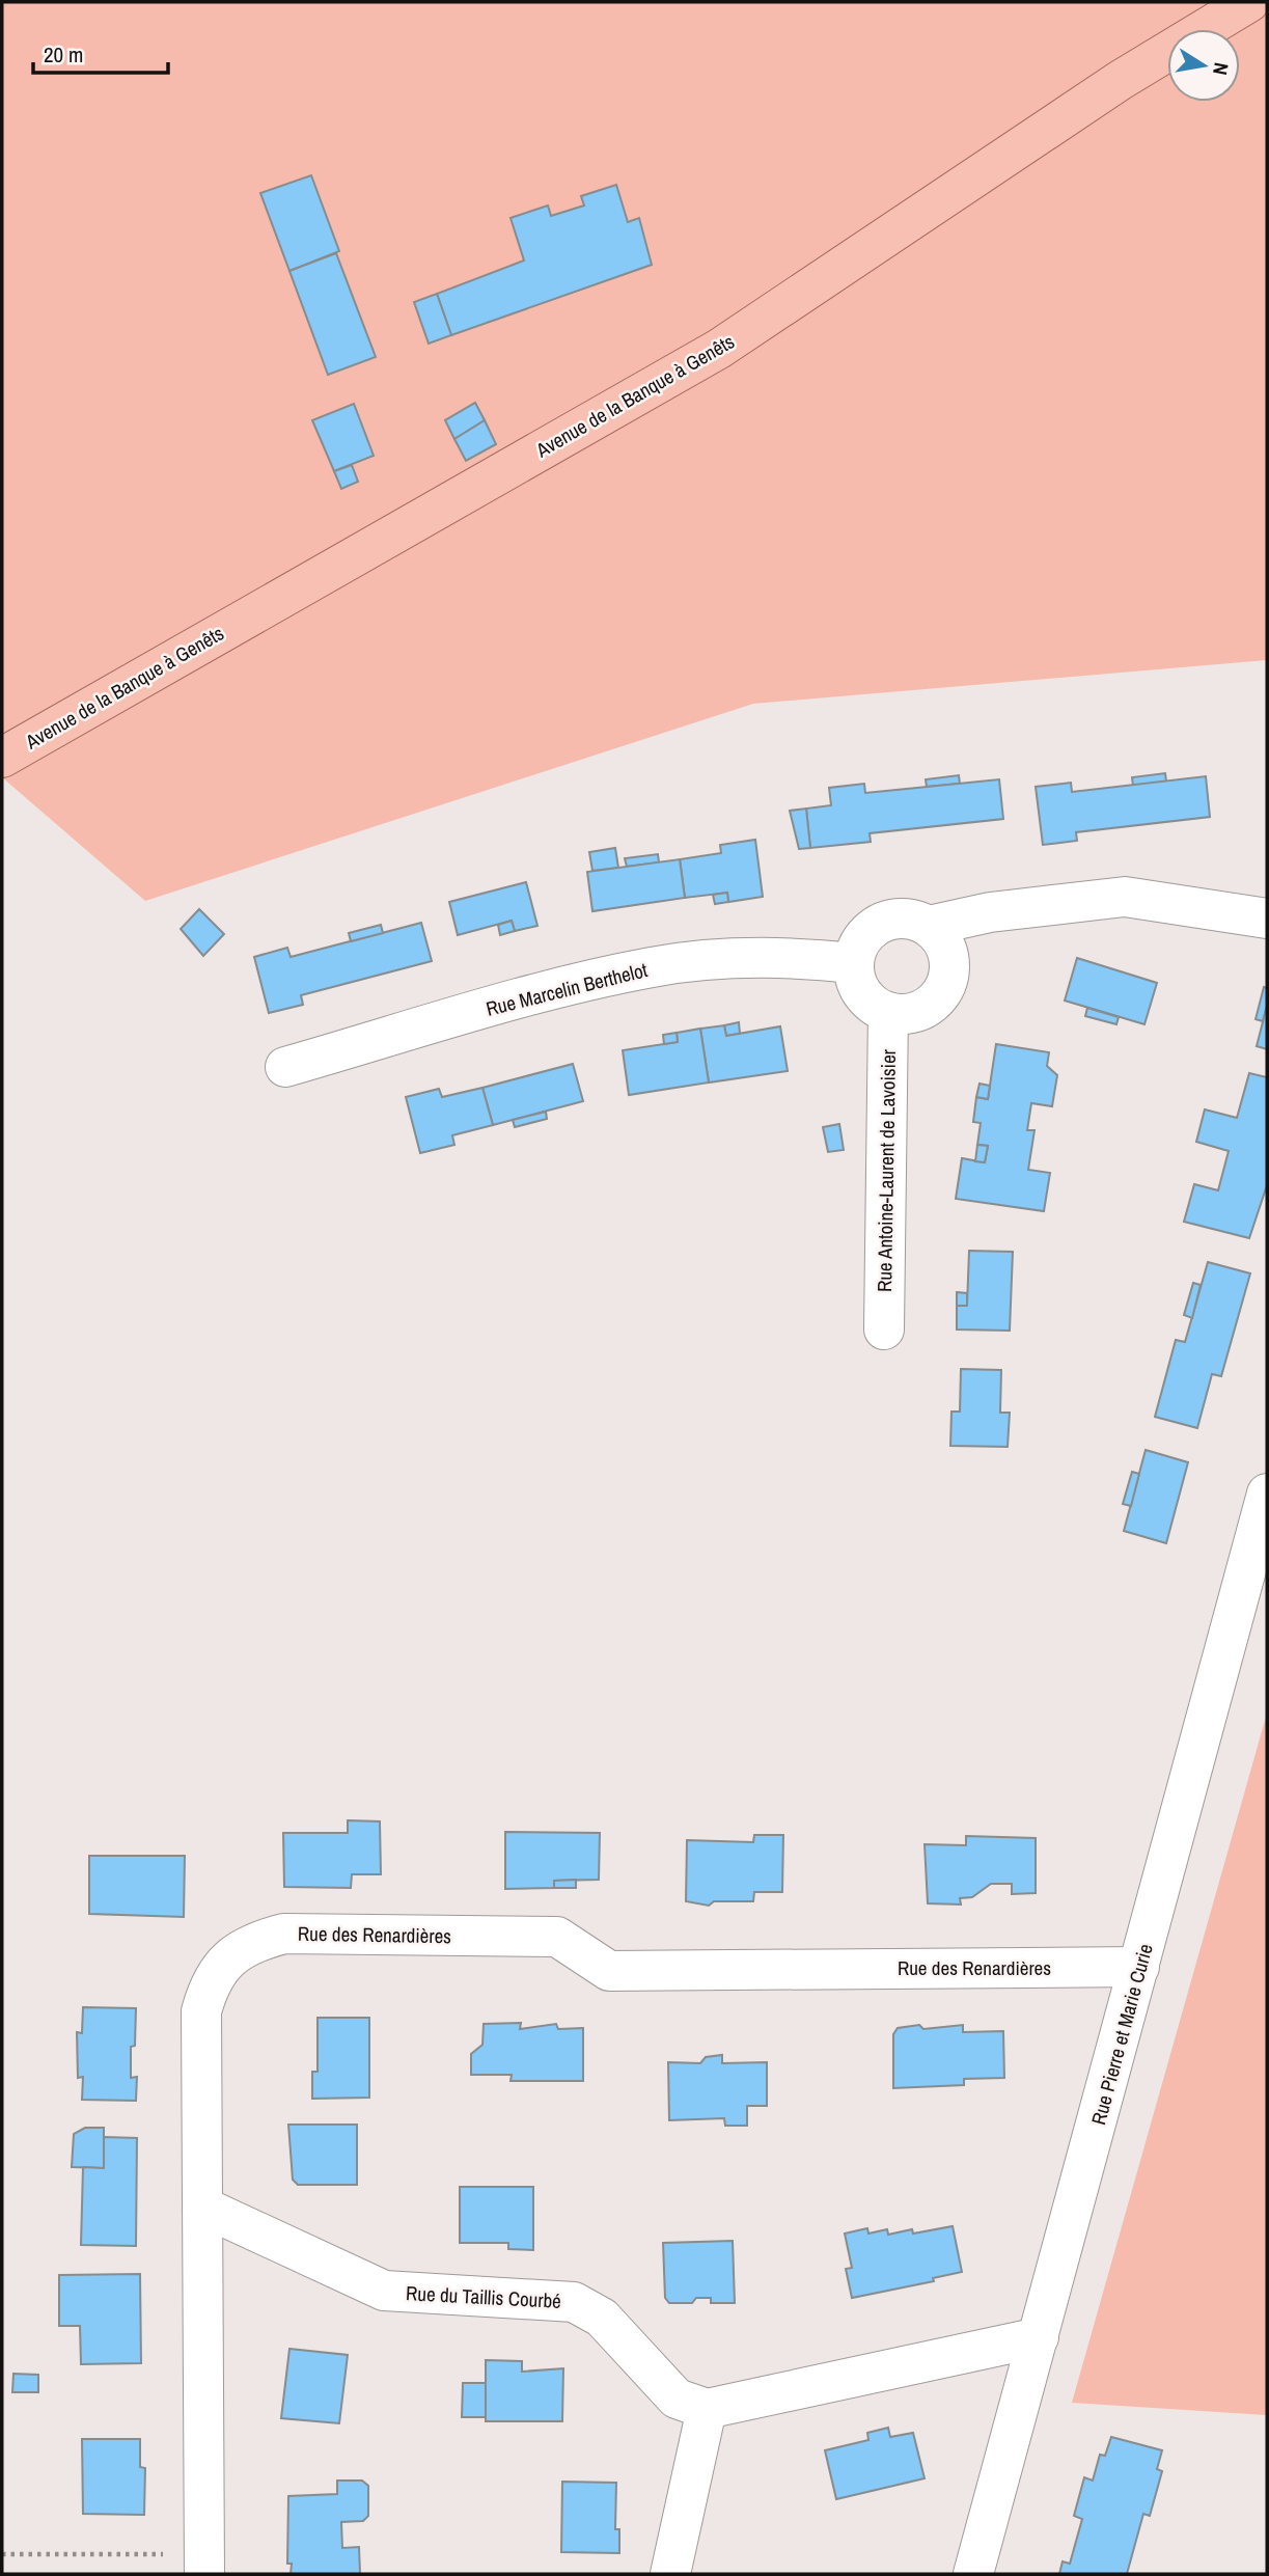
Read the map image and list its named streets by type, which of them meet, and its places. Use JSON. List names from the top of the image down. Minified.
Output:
{"streets":{"main road":["Avenue de la Banque à Genêts"],"street":["Rue Marcelin Berthelot","Rue Antoine-Laurent de Lavoisier","Rue des Renardières","Rue Pierre et Marie Curie","Rue du Taillis Courbé"]},"crossings":[["Rue Marcelin Berthelot","Rue Antoine-Laurent de Lavoisier"],["Rue des Renardières","Rue Pierre et Marie Curie"],["Rue des Renardières","Rue du Taillis Courbé"]],"scale_bar":"20 m","north":"right"}
